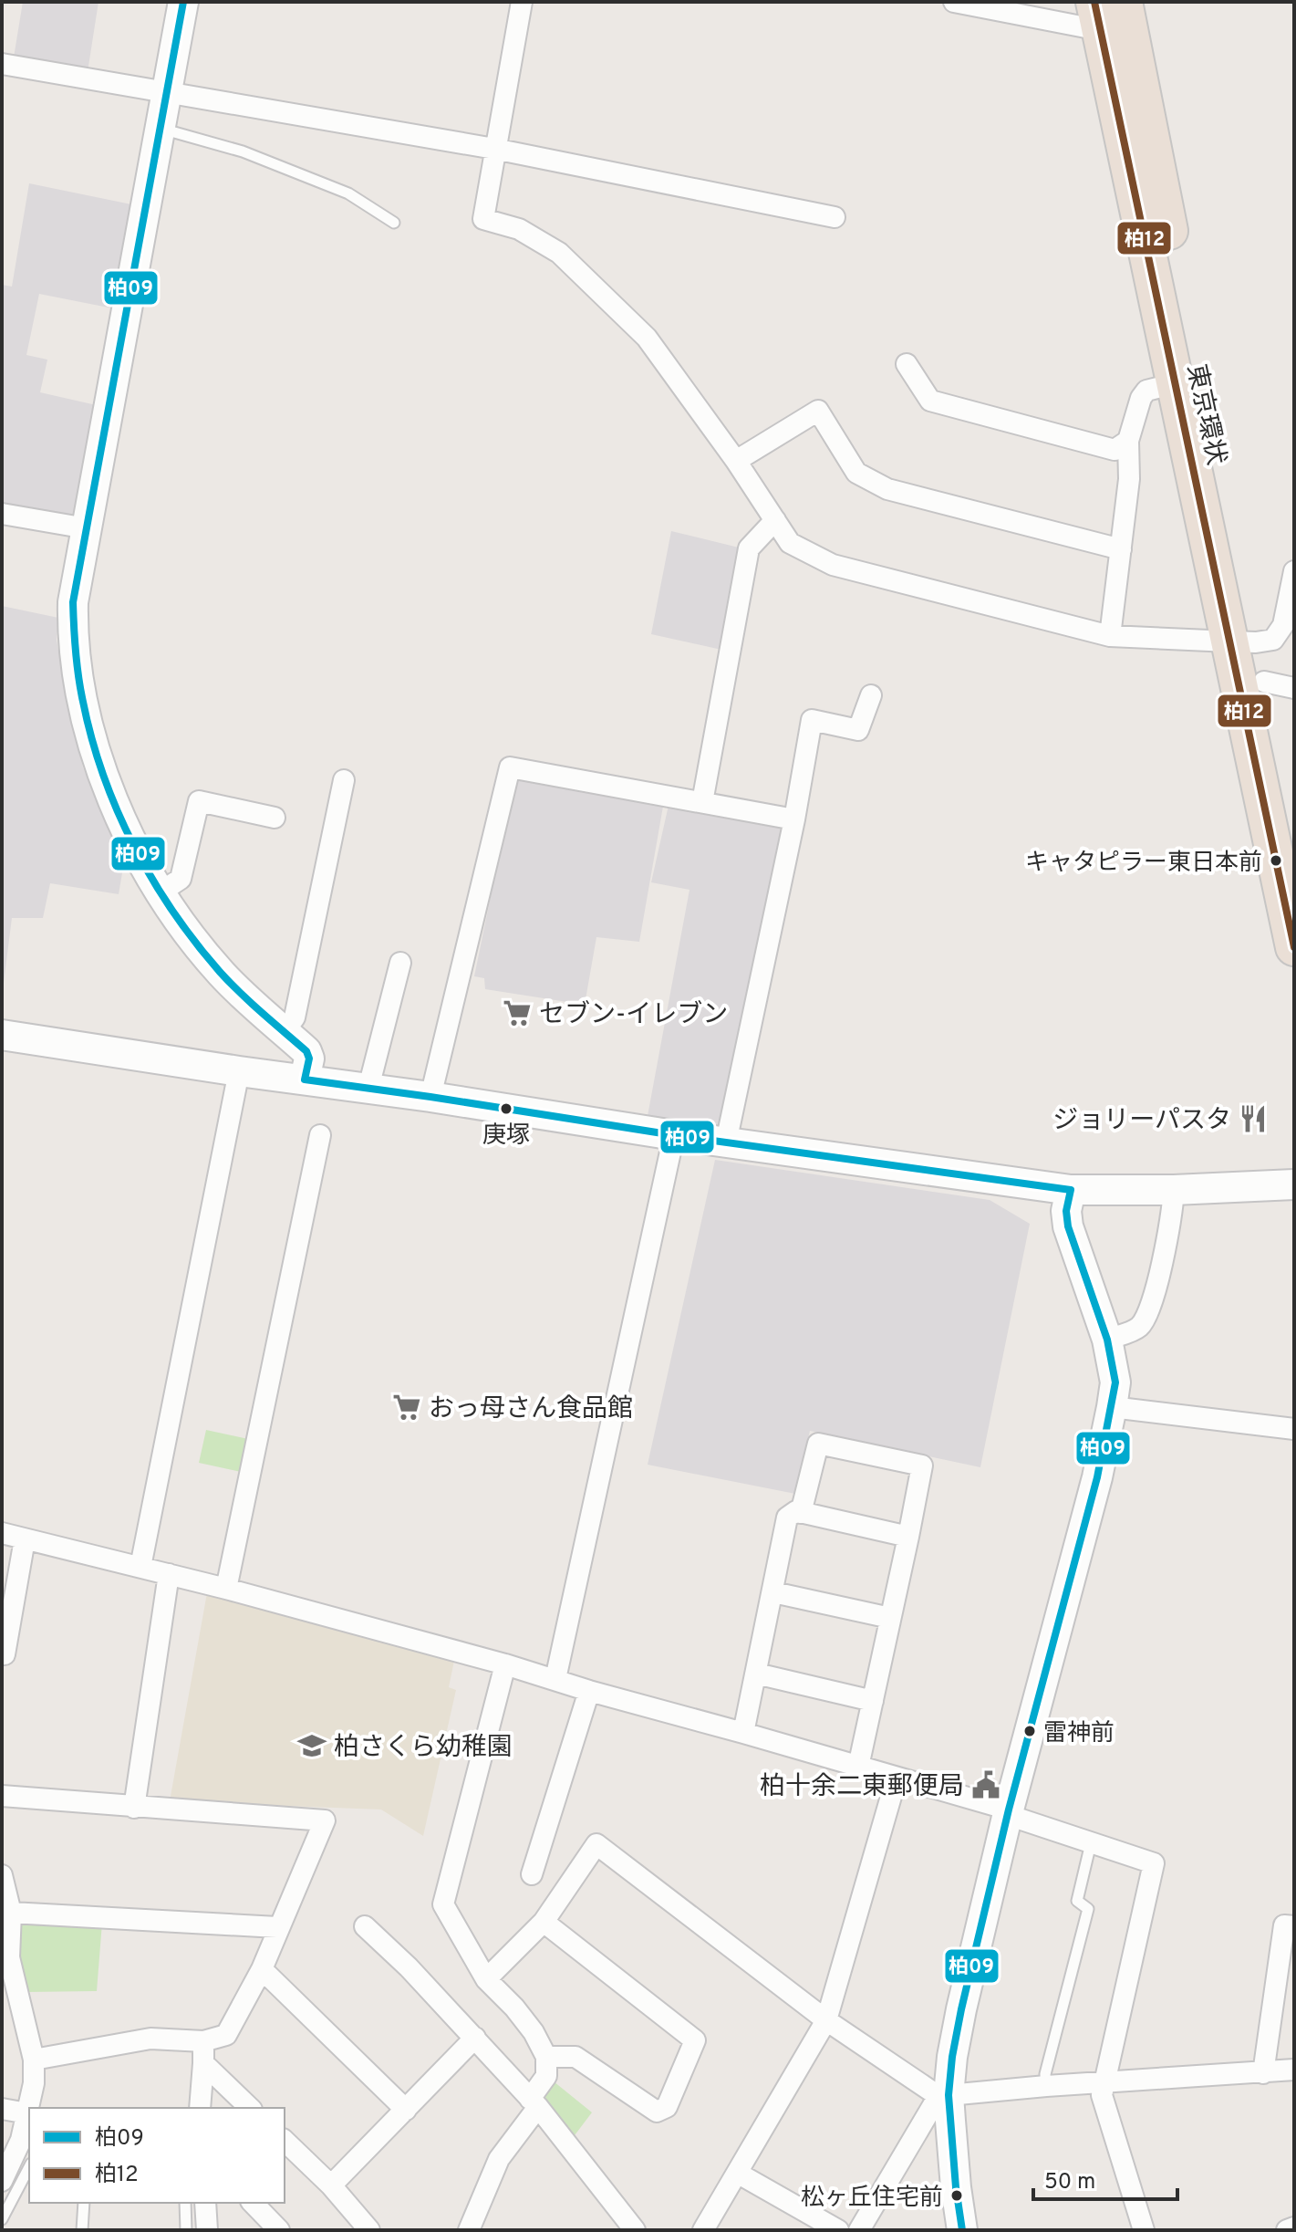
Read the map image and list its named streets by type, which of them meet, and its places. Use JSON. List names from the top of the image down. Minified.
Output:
{"streets":{"highway":["東京環状"]},"places":{"other":["キャタピラー東日本前","庚塚","雷神前","松ヶ丘住宅前"],"supermarket":["セブン-イレブン","おっ母さん食品館"],"restaurant":["ジョリーパスタ"],"school or university":["柏さくら幼稚園"],"public building":["柏十余二東郵便局"]},"lines":["transit line 柏09","transit line 柏12"],"legend":["柏09","柏12"],"scale_bar":"50 m"}
